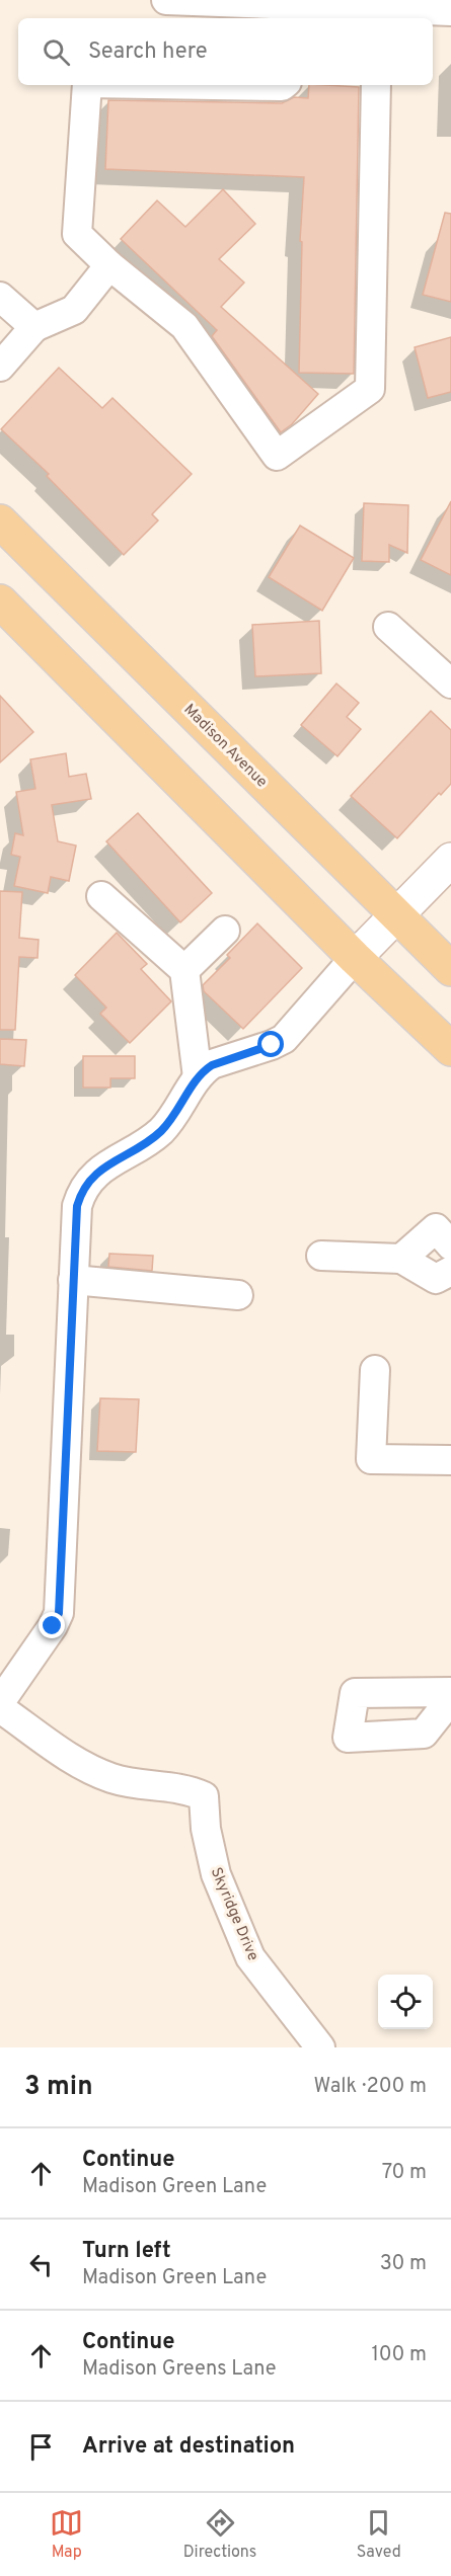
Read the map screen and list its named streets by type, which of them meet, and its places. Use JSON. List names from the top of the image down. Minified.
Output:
{"streets":{"main road":["Madison Avenue"],"street":["Skyridge Drive"]},"page":{"search":"Search here","heading":["3 min","Walk · 200 m"],"list":[["Continue","Madison Green Lane","70 m"],["Turn left","Madison Green Lane","30 m"],["Continue","Madison Greens Lane","100 m"],"Arrive at destination"],"nav":["Map","Directions","Saved"]}}
